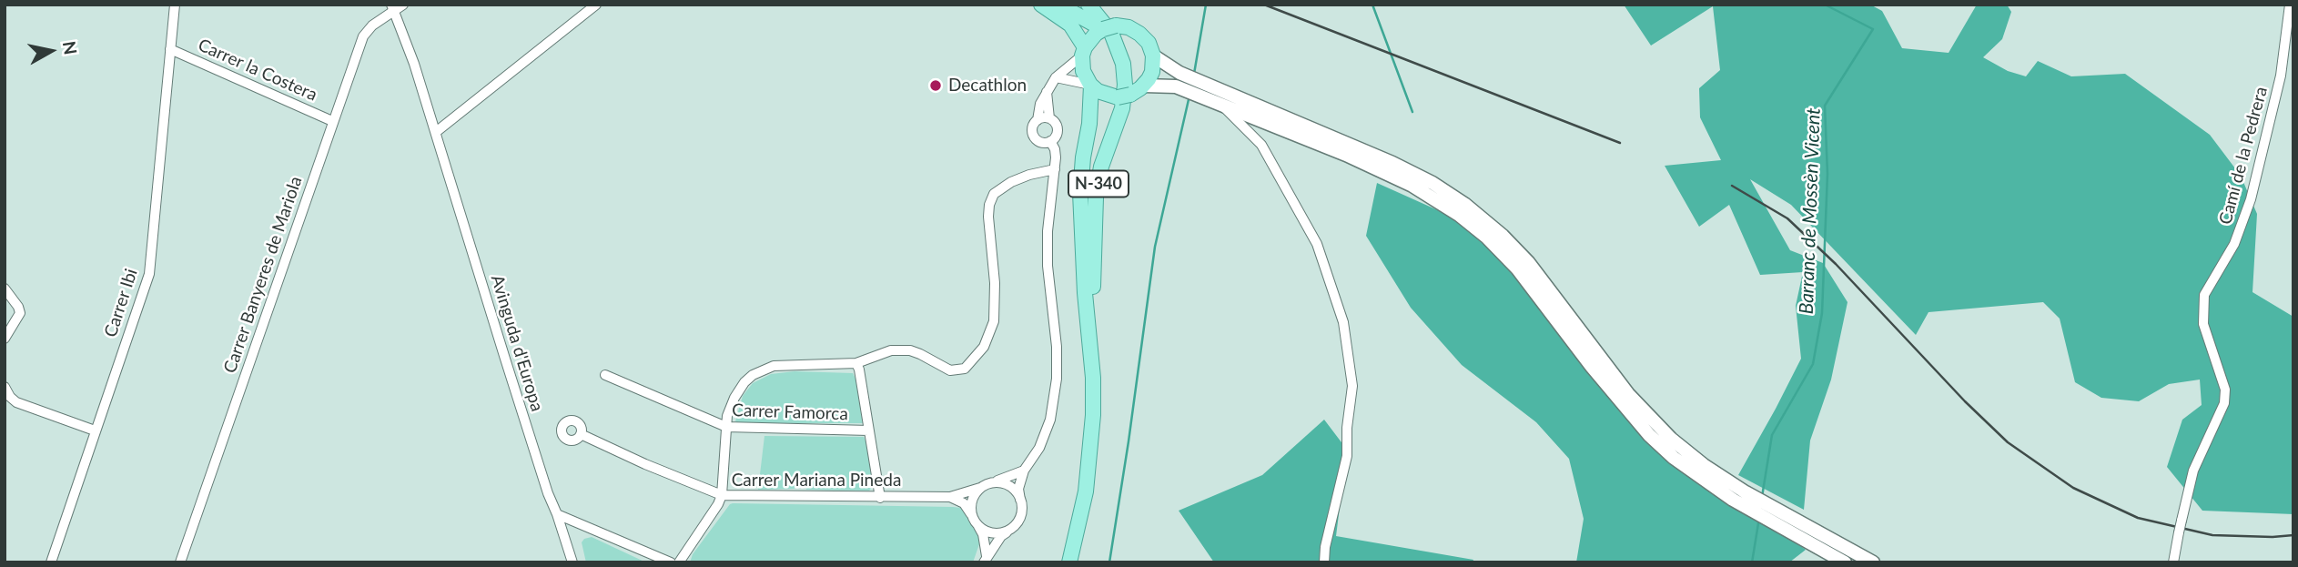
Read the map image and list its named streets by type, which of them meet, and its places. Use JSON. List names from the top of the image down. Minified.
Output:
{"streets":{"main road":["N-340"],"street":["Carrer la Costera","Camí de la Pedrera","Carrer Banyeres de Mariola","Carrer Ibi","Avinguda d'Europa","Carrer Famorca","Carrer Mariana Pineda"]},"crossings":[["Carrer la Costera","Carrer Banyeres de Mariola"],["Carrer la Costera","Carrer Ibi"],["Carrer Banyeres de Mariola","Avinguda d'Europa"]],"water":["Barranc de Mossèn Vicent"],"places":["Decathlon"],"north":"right"}
